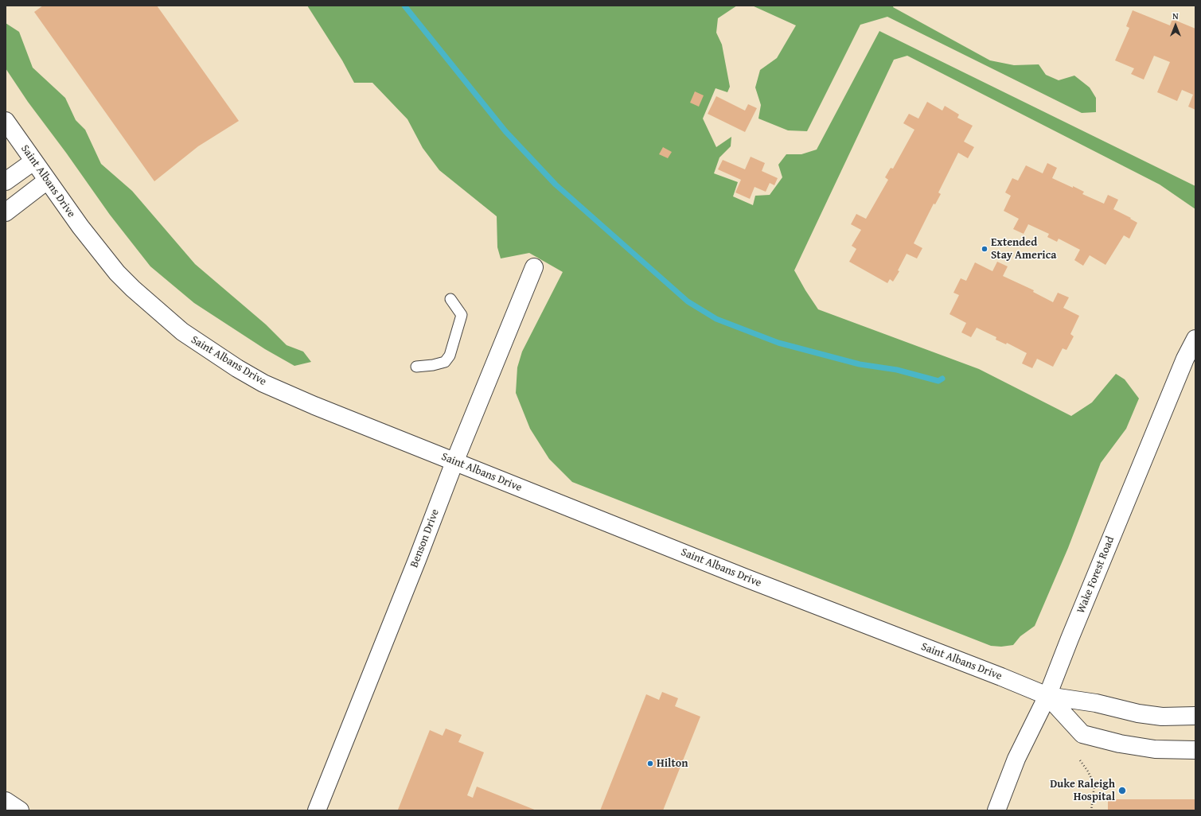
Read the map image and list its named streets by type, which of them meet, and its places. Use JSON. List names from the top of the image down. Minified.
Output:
{"streets":{"street":["Saint Albans Drive","Benson Drive","Wake Forest Road"]},"crossings":[["Saint Albans Drive","Benson Drive"],["Saint Albans Drive","Wake Forest Road"]],"places":["Extended Stay America","Hilton","Duke Raleigh Hospital"],"north":"top"}
